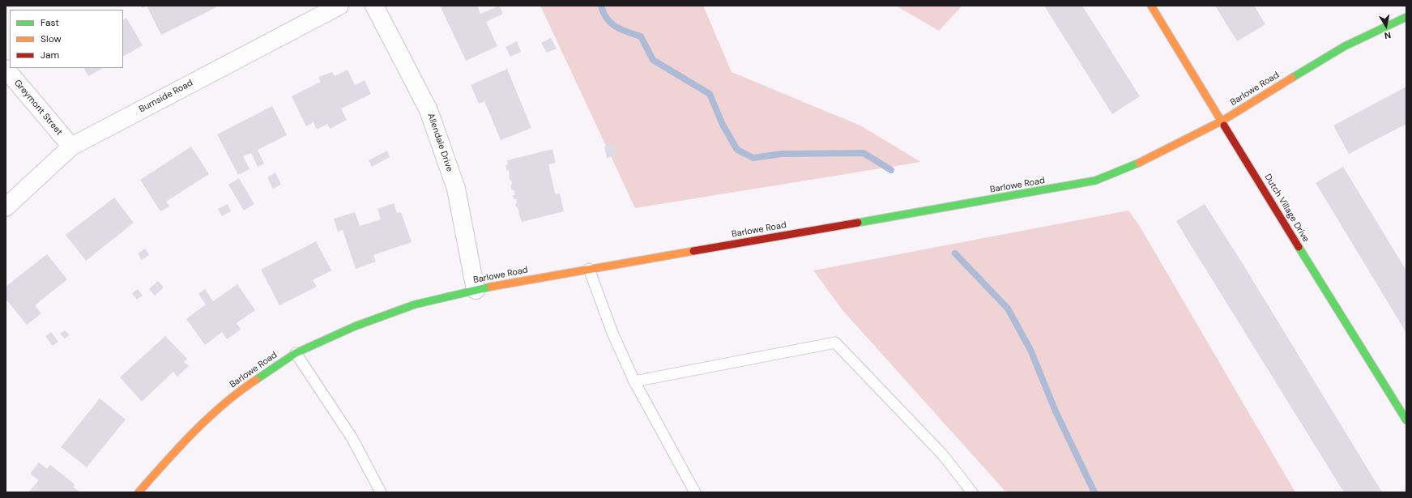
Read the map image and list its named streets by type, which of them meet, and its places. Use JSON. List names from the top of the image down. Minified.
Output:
{"streets":{"street":["Barlowe Road","Burnside Road","Greymont Street","Allendale Drive","Dutch Village Drive"]},"crossings":[["Barlowe Road","Allendale Drive"],["Barlowe Road","Dutch Village Drive"],["Burnside Road","Greymont Street"]],"legend":["Fast","Slow","Jam"],"north":"bottom"}
